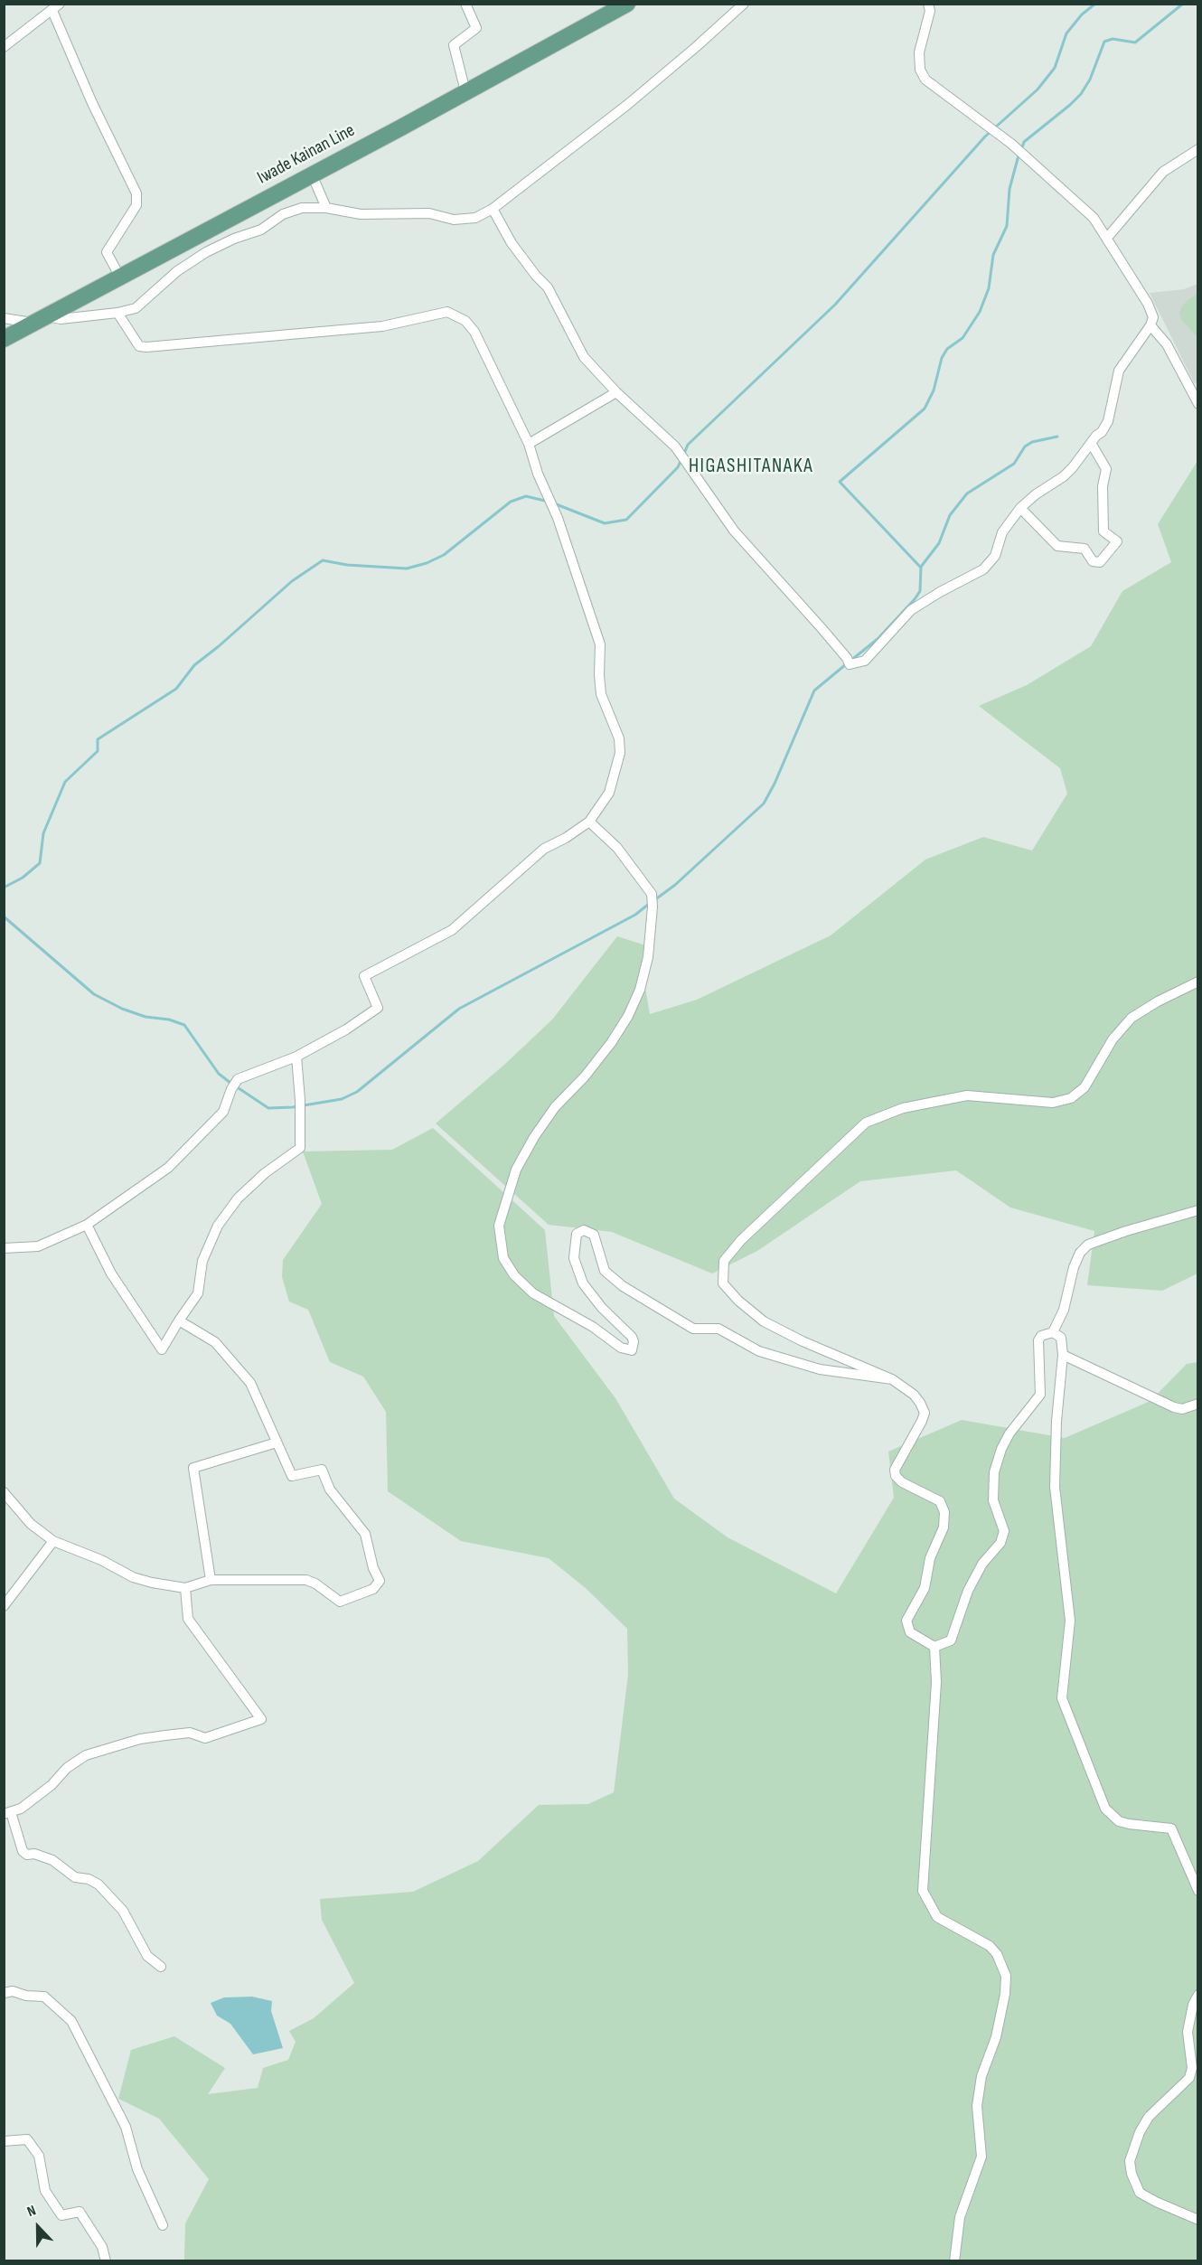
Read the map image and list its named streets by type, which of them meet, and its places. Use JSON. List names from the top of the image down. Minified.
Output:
{"streets":{"main road":["Iwade Kainan Line"]},"districts":["HIGASHITANAKA"],"north":"top"}
